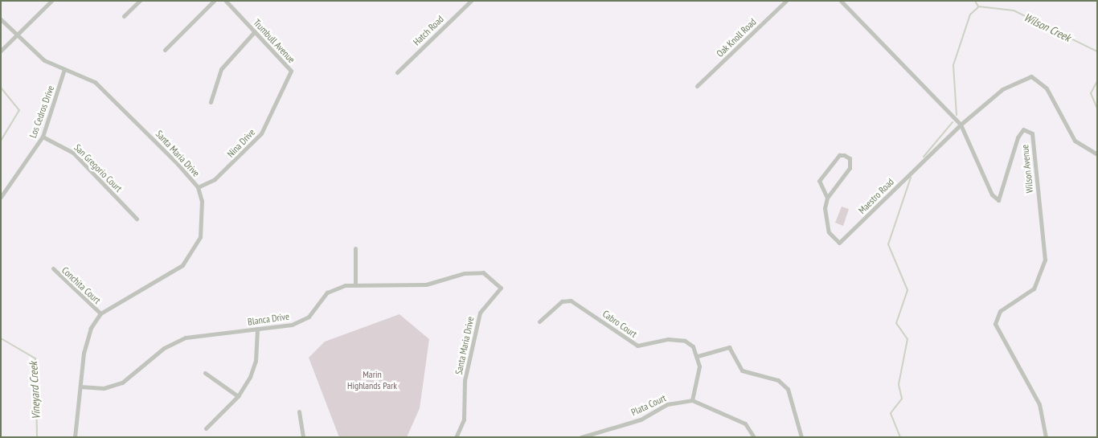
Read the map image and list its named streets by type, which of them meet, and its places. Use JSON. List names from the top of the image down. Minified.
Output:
{"streets":{"street":["Hatch Road","Oak Knoll Road","Trumbull Avenue","Los Cedros Drive","Nina Drive","Santa Maria Drive","San Gregorio Court","Wilson Avenue","Maestro Road","Conchita Court","Blanca Drive","Cabro Court","Plata Court"]},"crossings":[["Trumbull Avenue","Nina Drive"],["Los Cedros Drive","Santa Maria Drive"],["Los Cedros Drive","San Gregorio Court"],["Nina Drive","Santa Maria Drive"],["Santa Maria Drive","Conchita Court"],["Santa Maria Drive","Blanca Drive"],["Wilson Avenue","Maestro Road"]],"water":["Wilson Creek","Vineyard Creek"],"parks":["Marin Highlands Park"]}
